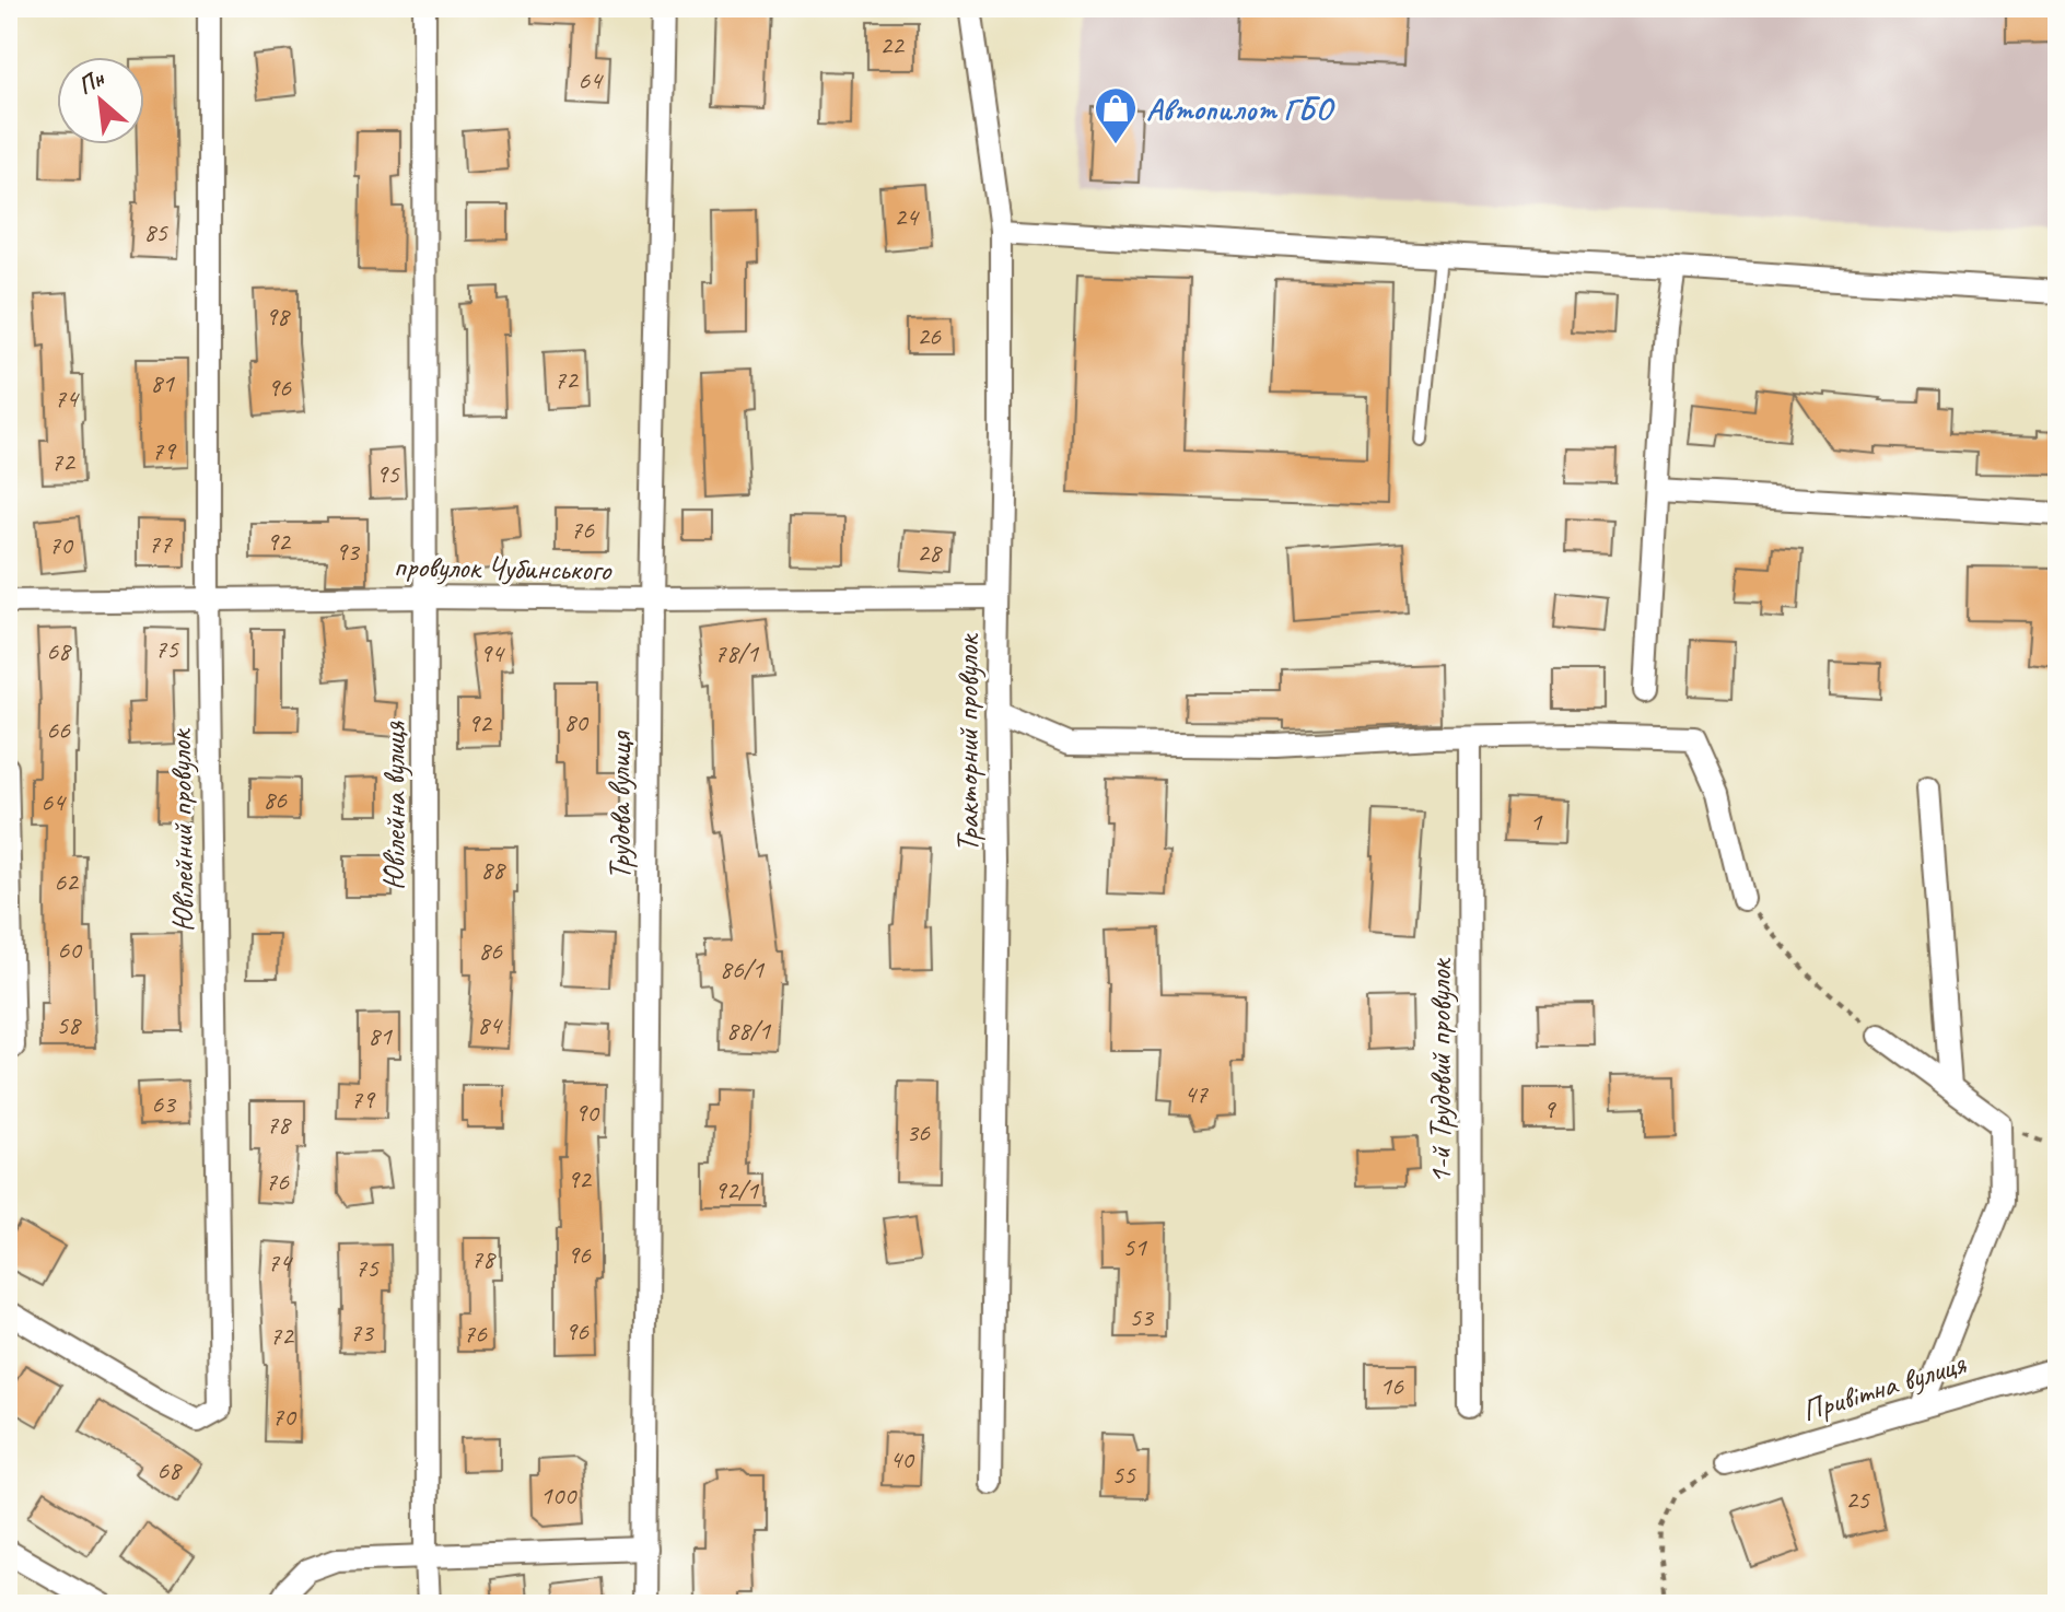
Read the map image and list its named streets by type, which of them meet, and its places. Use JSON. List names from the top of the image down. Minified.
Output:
{"streets":{"street":["провулок Чубинського","Тракторний провулок","Ювілейна вулиця","Трудова вулиця","Ювілейний провулок","1-й Трудовий провулок","Привітна вулиця"]},"crossings":[["провулок Чубинського","Тракторний провулок"],["провулок Чубинського","Ювілейна вулиця"],["провулок Чубинського","Трудова вулиця"],["провулок Чубинського","Ювілейний провулок"]],"places":{"shop":["Автопилот ГБО"]},"house_numbers":["22","64","24","85","98","26","72","81","96","74","79","72","95","76","92","77","70","93","28","75","68","94","78/1","80","92","66","86","64","1","88","62","60","86","86/1","58","84","88/1","81","47","79","63","9","90","78","36","92","76","92/1","51","96","78","74","75","53","96","73","76","72","16","70","40","68","55","100","25"],"north":"top left"}
